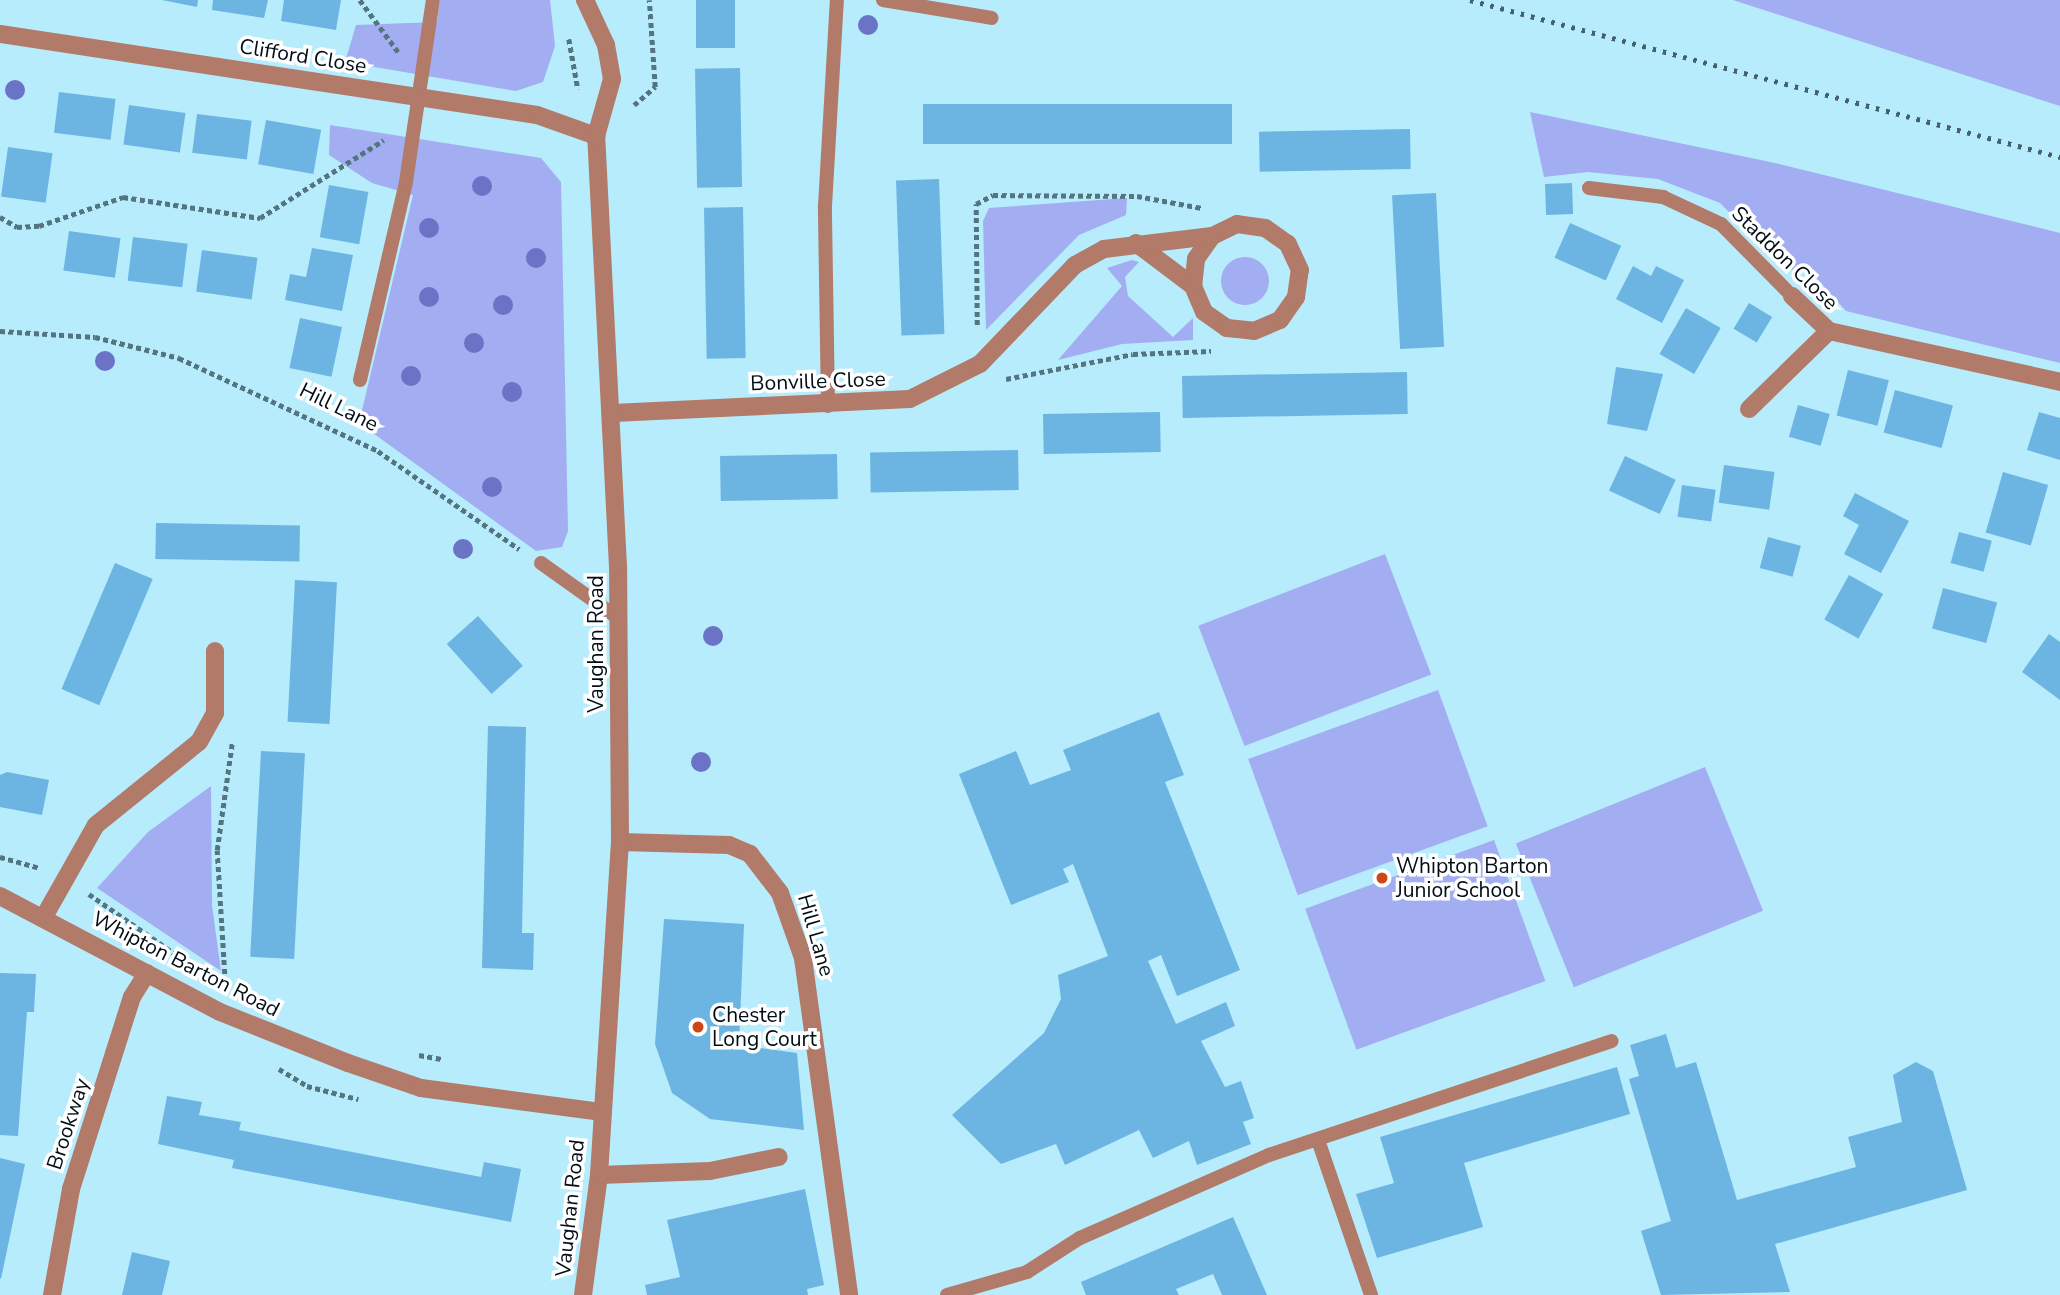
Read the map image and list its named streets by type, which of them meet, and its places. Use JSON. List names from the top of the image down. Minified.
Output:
{"streets":{"street":["Clifford Close","Staddon Close","Bonville Close","Hill Lane","Vaughan Road","Whipton Barton Road","Brookway"]},"crossings":[["Clifford Close","Vaughan Road"],["Bonville Close","Vaughan Road"],["Hill Lane","Vaughan Road"],["Vaughan Road","Whipton Barton Road"],["Whipton Barton Road","Brookway"]],"places":["Whipton Barton Junior School","Chester Long Court"]}
